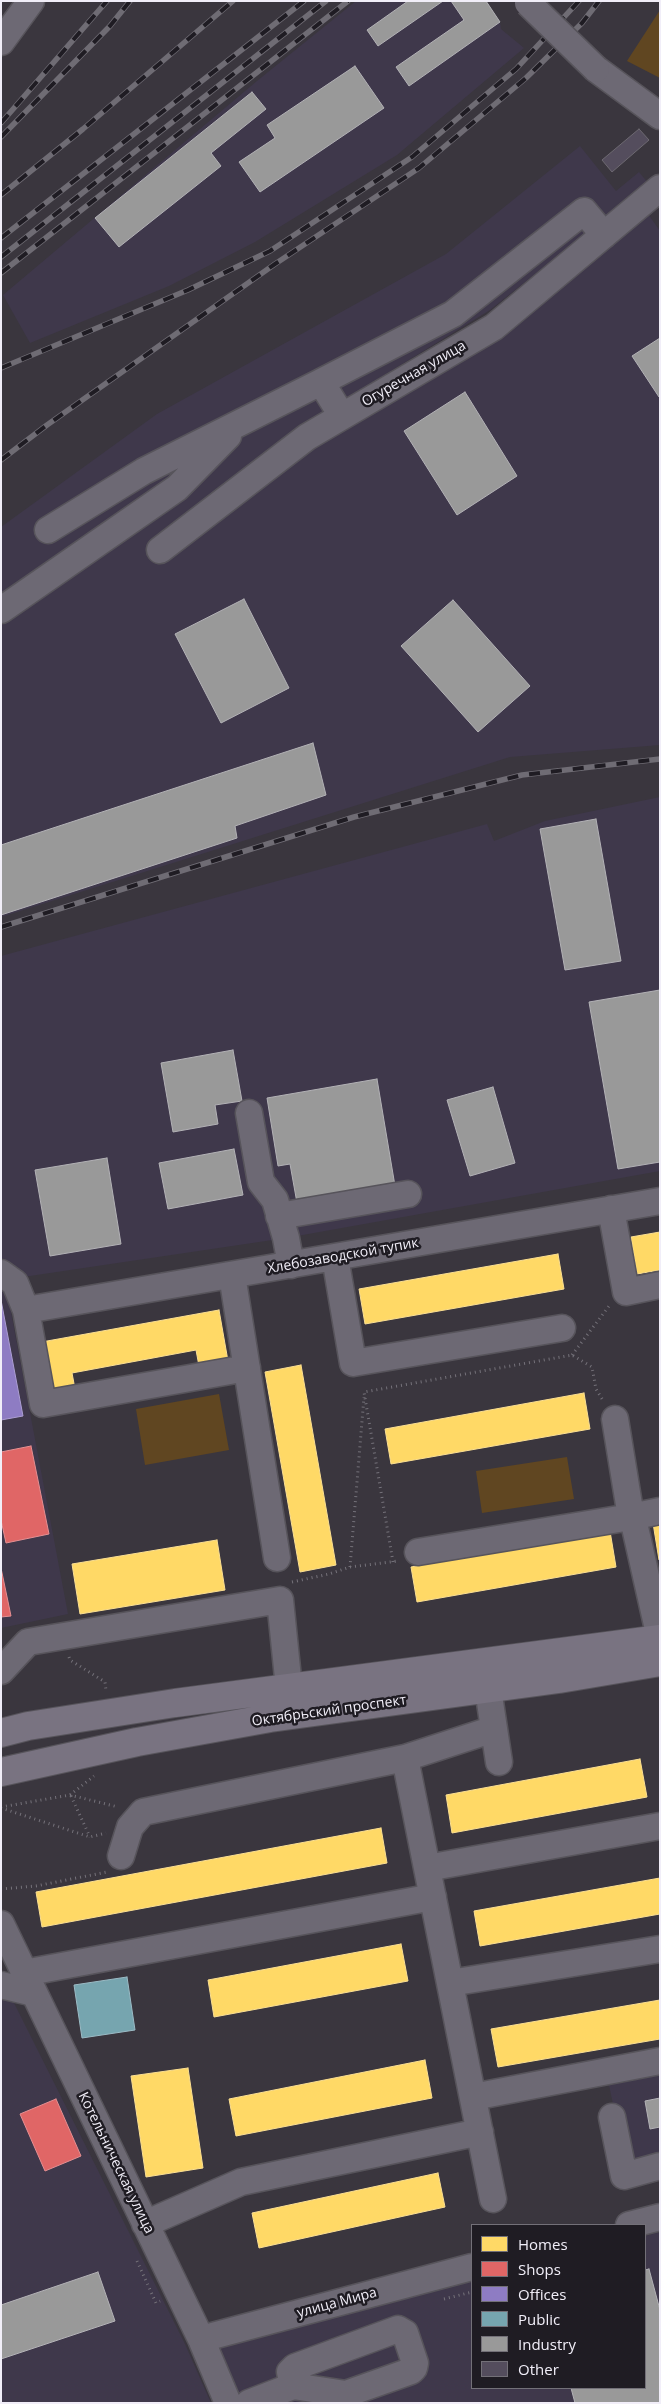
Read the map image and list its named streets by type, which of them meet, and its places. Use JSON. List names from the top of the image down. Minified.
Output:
{"streets":{"main road":["Октябрьский проспект"],"street":["Огуречная улица","Хлебозаводской тупик","Котельническая улица","улица Мира"]},"crossings":[["Котельническая улица","улица Мира"]],"legend":["Homes","Shops","Offices","Public","Industry","Other"]}
